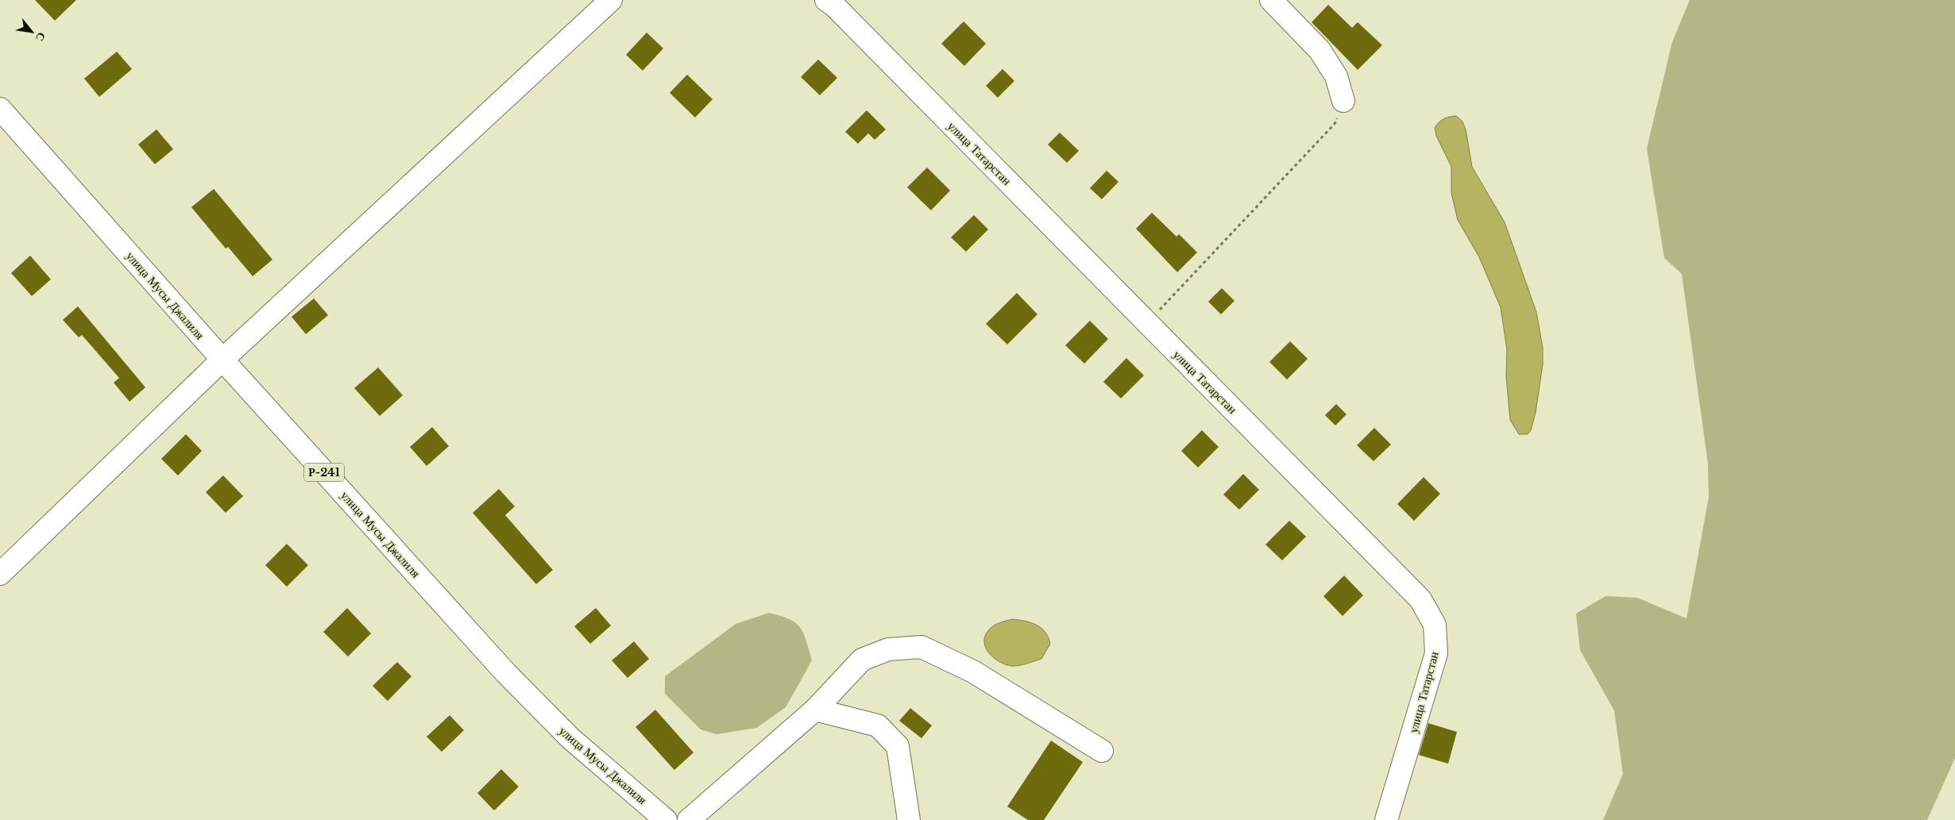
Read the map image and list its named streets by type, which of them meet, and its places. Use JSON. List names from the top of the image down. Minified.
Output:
{"streets":{"main road":["улица Татарстан","улица Мусы Джалиля","Р-241"]},"north":"bottom right"}
